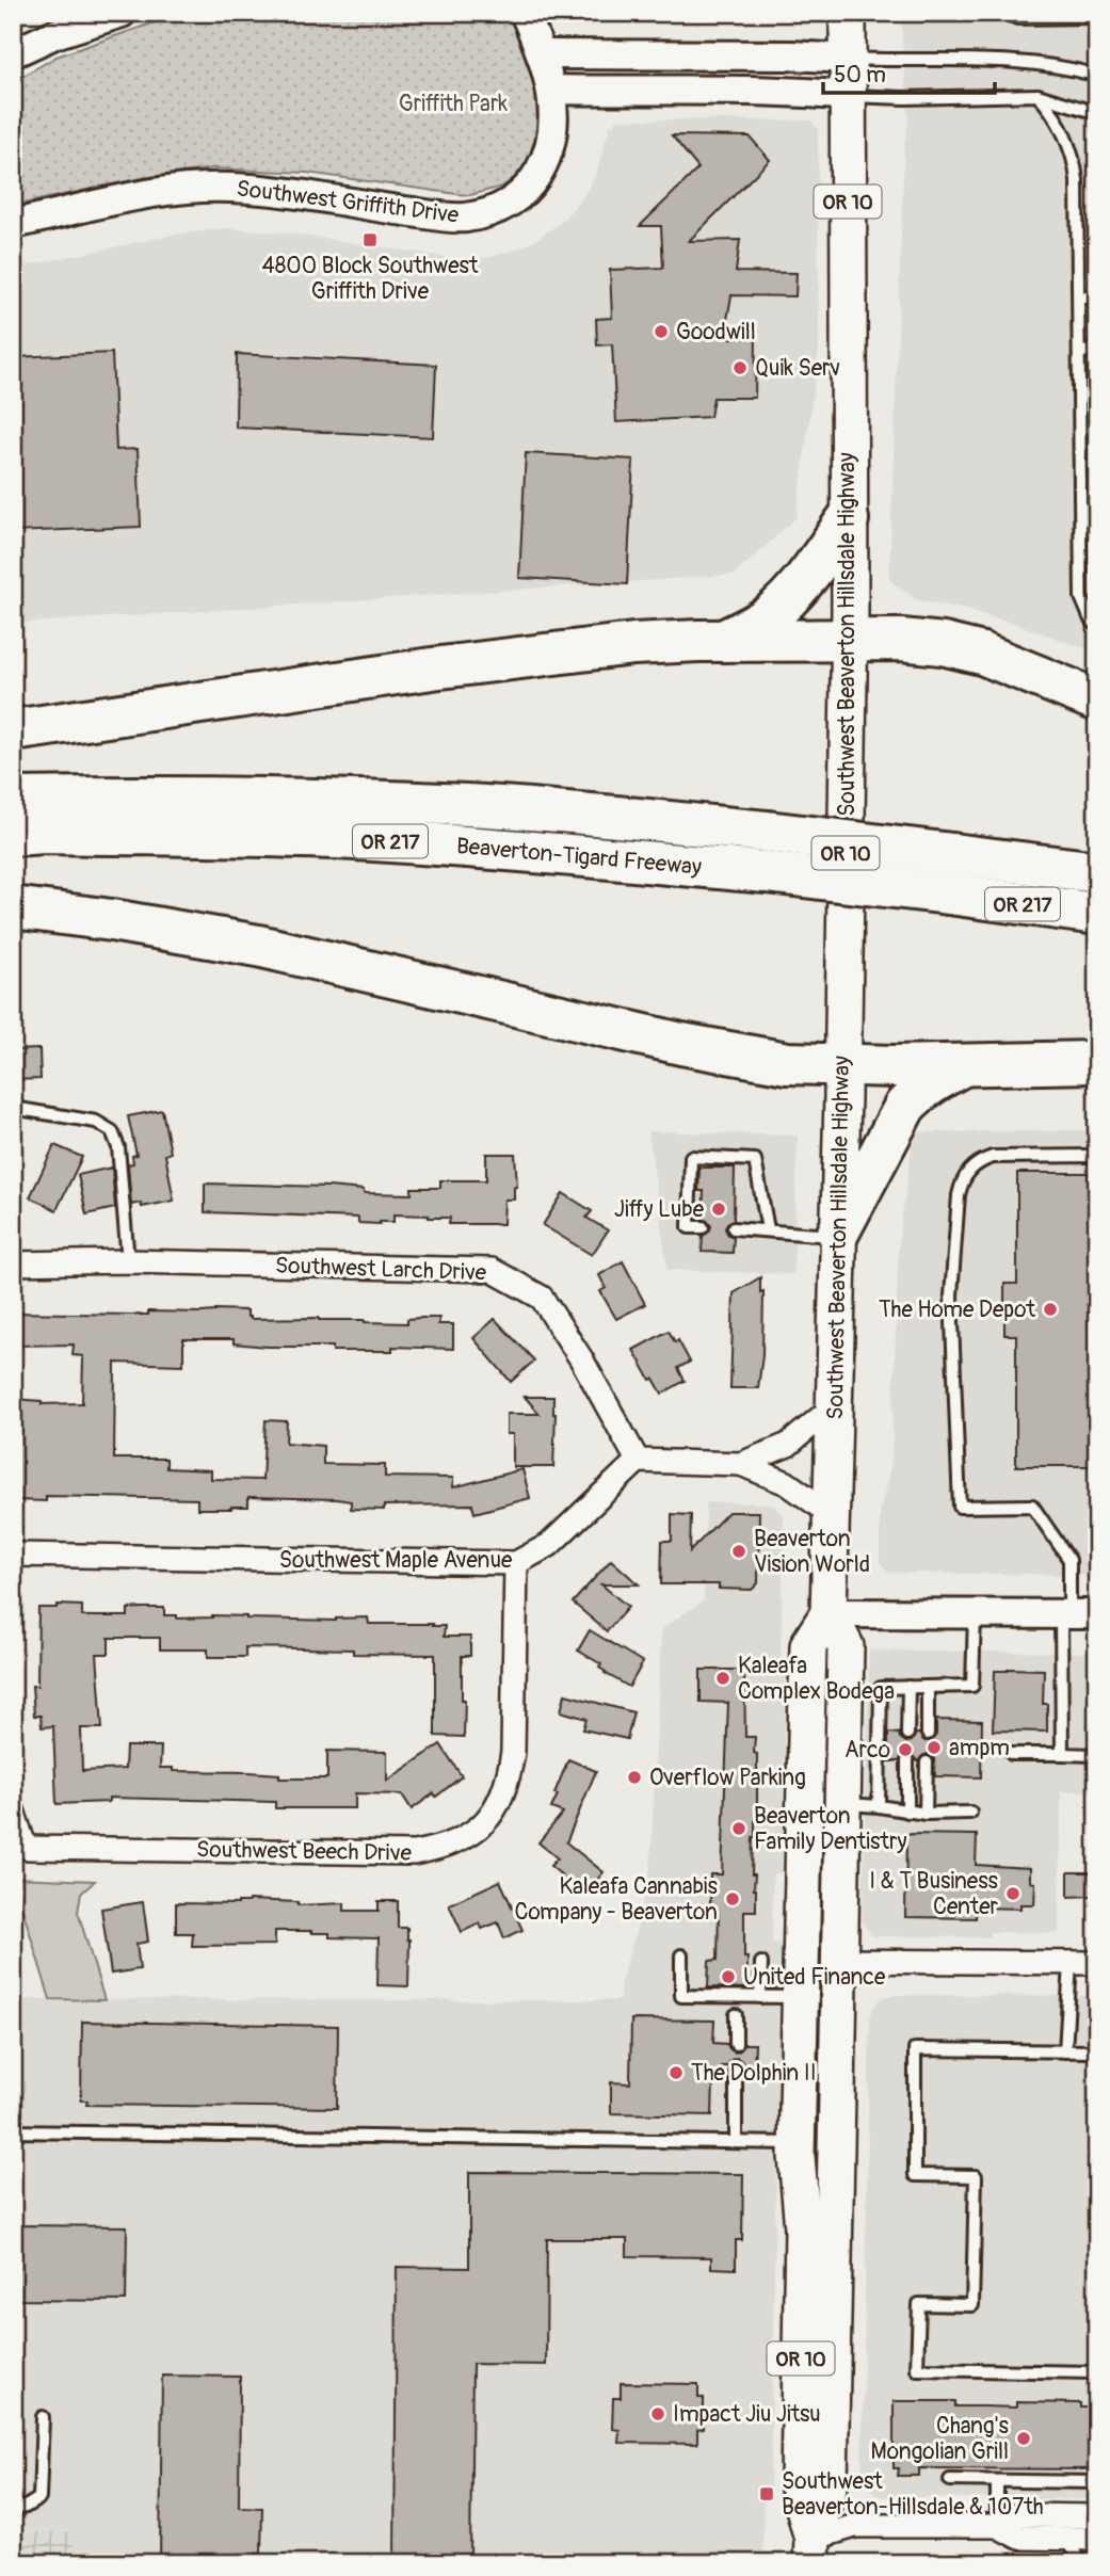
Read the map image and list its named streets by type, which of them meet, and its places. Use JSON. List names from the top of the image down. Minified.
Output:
{"streets":{"highway":["OR 217","Beaverton-Tigard Freeway"],"main road":["OR 10","Southwest Beaverton Hillsdale Highway"],"street":["Southwest Griffith Drive","Southwest Larch Drive","Southwest Maple Avenue","Southwest Beech Drive"]},"crossings":[["OR 10","Southwest Beaverton Hillsdale Highway"],["Southwest Larch Drive","Southwest Maple Avenue"],["Southwest Maple Avenue","Southwest Beech Drive"]],"parks":["Griffith Park"],"places":{"transit":["4800 Block Southwest Griffith Drive","Southwest Beaverton-Hillsdale & 107th"],"other":["Goodwill","Quik Serv","Jiffy Lube","The Home Depot","Beaverton Vision World","Kaleafa Complex Bodega","ampm","Arco","Overflow Parking","Beaverton Family Dentistry","I & T Business Center","Kaleafa Cannabis Company - Beaverton","United Finance","The Dolphin II","Impact Jiu Jitsu","Chang's Mongolian Grill"]},"scale_bar":"50 m"}
